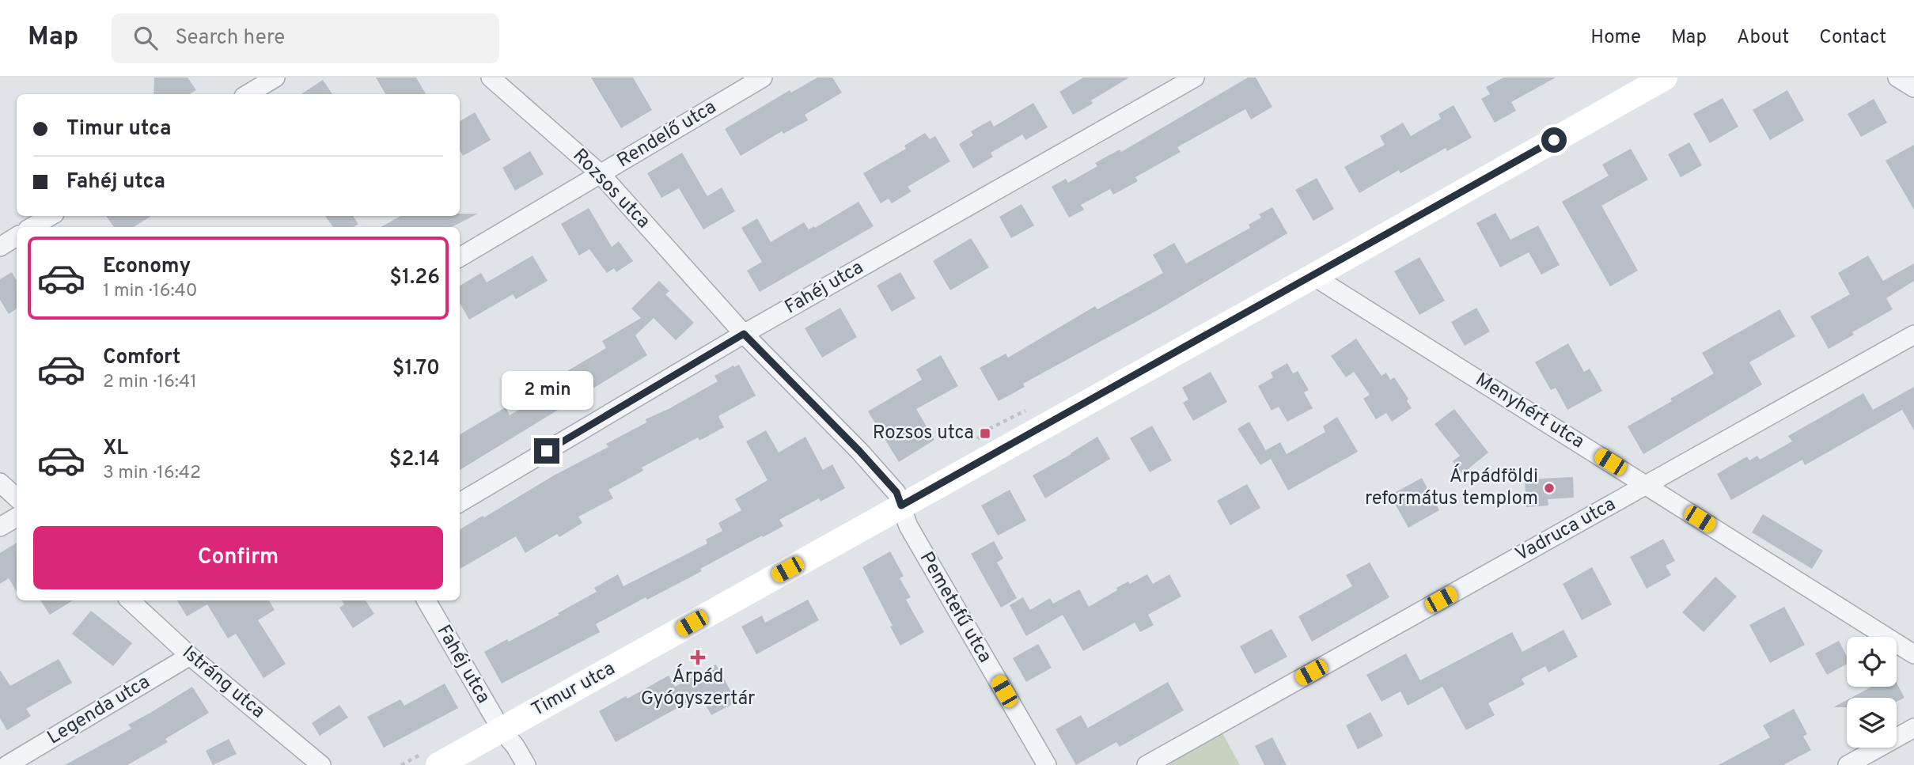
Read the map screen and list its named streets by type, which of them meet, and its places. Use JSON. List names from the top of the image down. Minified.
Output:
{"streets":{"street":["Rendelő utca","Rozsos utca","Fahéj utca","Menyhért utca","Vadruca utca","Pemetefű utca","Istráng utca","Timur utca","Legenda utca"]},"crossings":[["Rendelő utca","Rozsos utca"],["Rozsos utca","Fahéj utca"],["Rozsos utca","Pemetefű utca"],["Rozsos utca","Timur utca"],["Fahéj utca","Timur utca"],["Menyhért utca","Vadruca utca"],["Menyhért utca","Timur utca"],["Pemetefű utca","Timur utca"],["Istráng utca","Legenda utca"]],"places":{"transit":["Rozsos utca"],"other":["Árpádföldi református templom"],"health":["Árpád Gyógyszertár"]},"page":{"header":"Map","search":"Search here","nav":["Home","Map","About","Contact"],"banner":["Timur utca","Fahéj utca"],"list":[{"name":"Economy","note":"1 min · 16:40","value":"$1.26"},{"name":"Comfort","note":"2 min · 16:41","value":"$1.70"},{"name":"XL","note":"3 min · 16:42","value":"$2.14"}],"bubble":"2 min","buttons":"Confirm"}}
